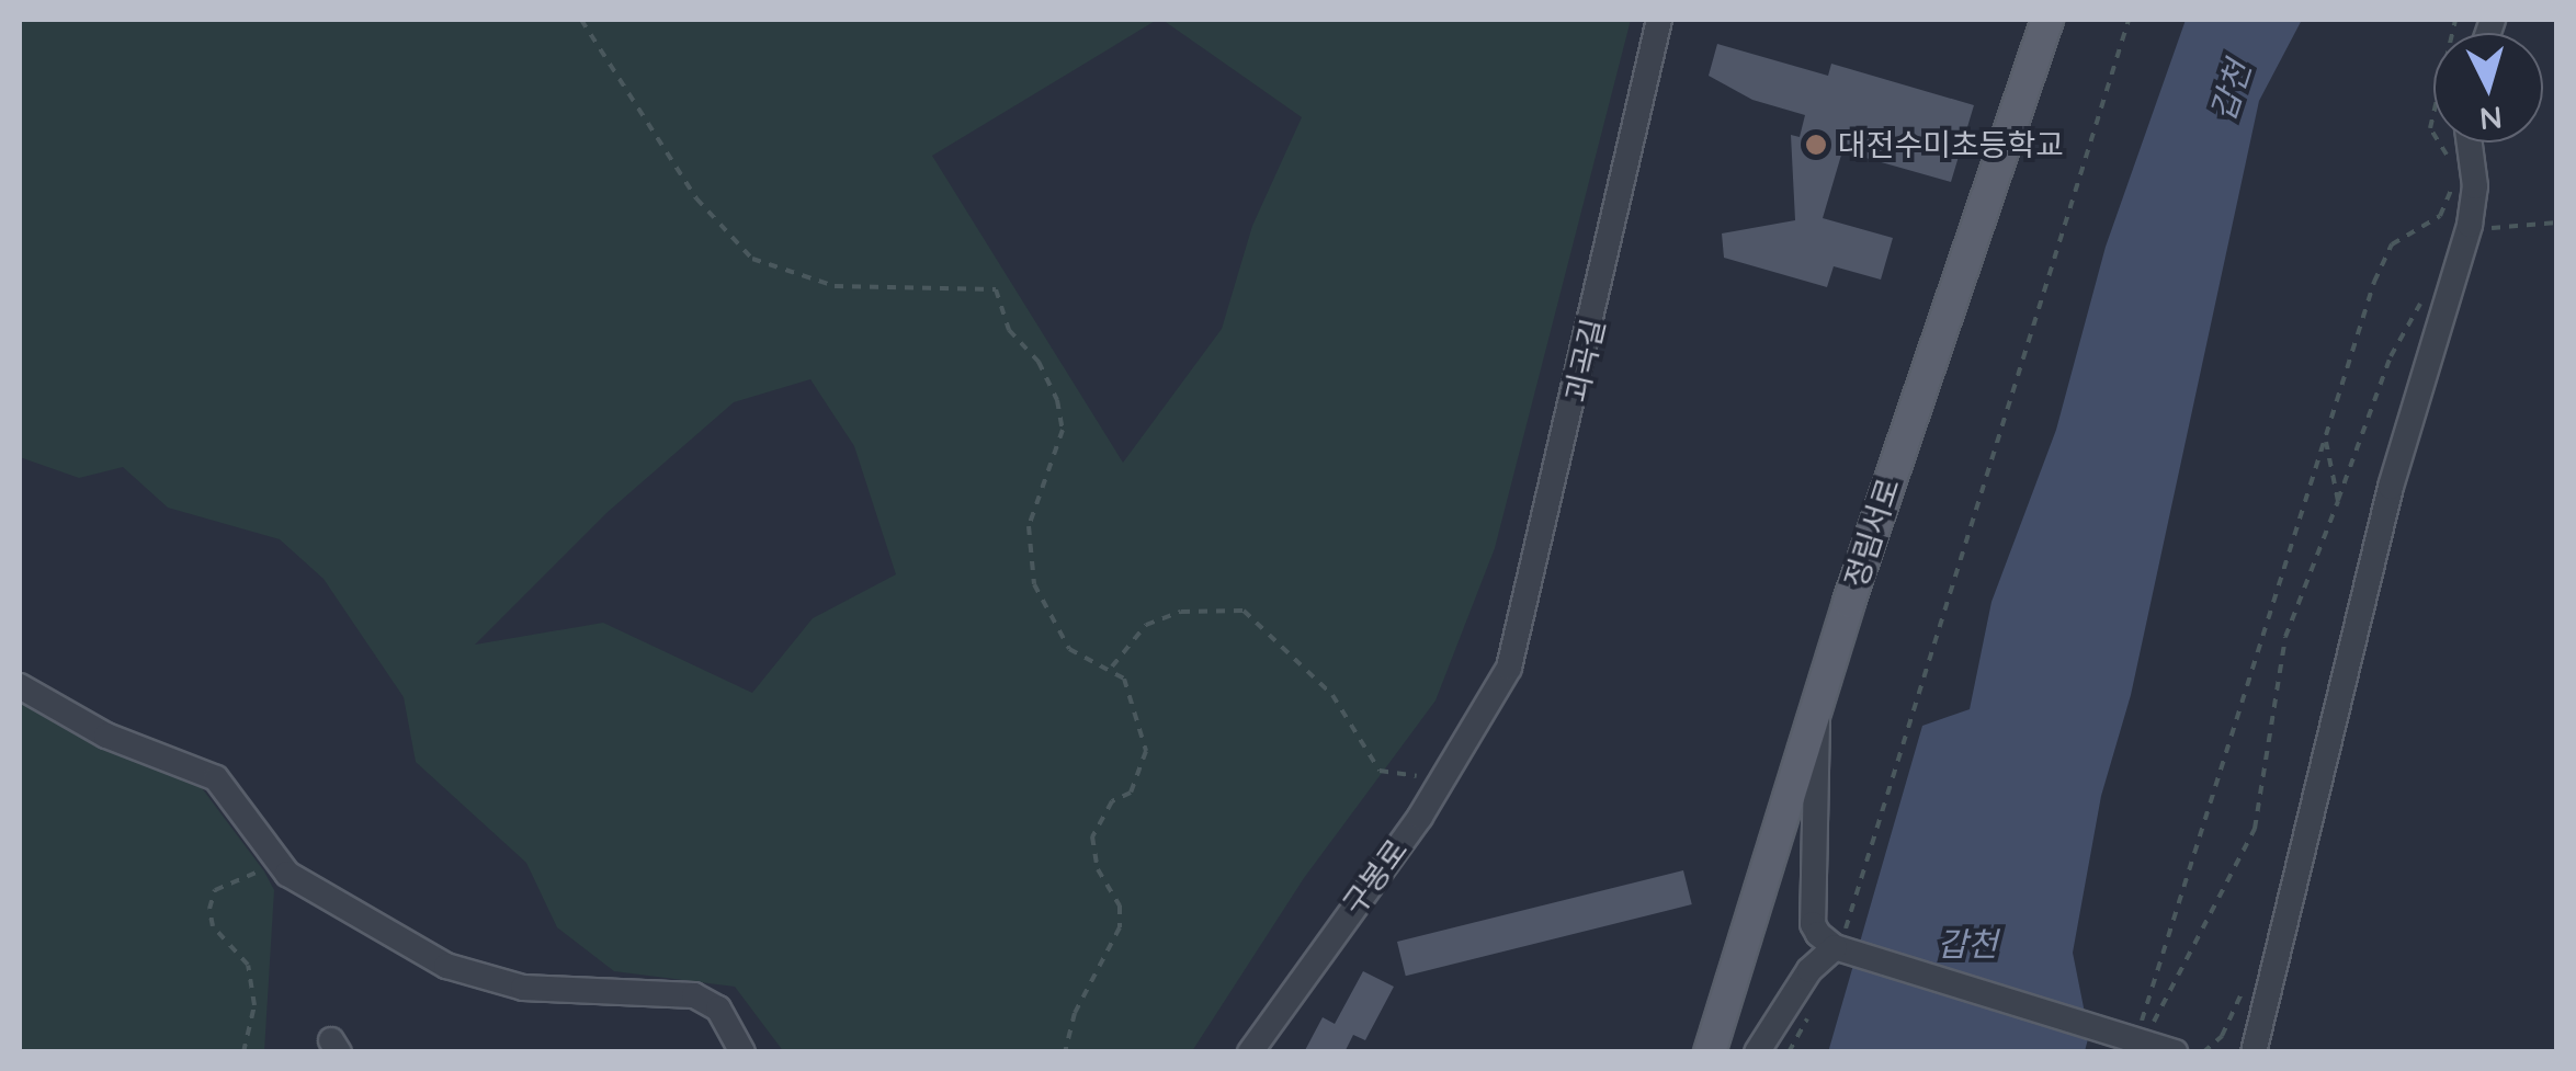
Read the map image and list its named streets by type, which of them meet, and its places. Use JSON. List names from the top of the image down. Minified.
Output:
{"streets":{"main road":["정림서로"],"street":["괴곡길","구봉로"]},"crossings":[["괴곡길","구봉로"]],"water":["갑천"],"places":["대전수미초등학교"],"north":"bottom"}
